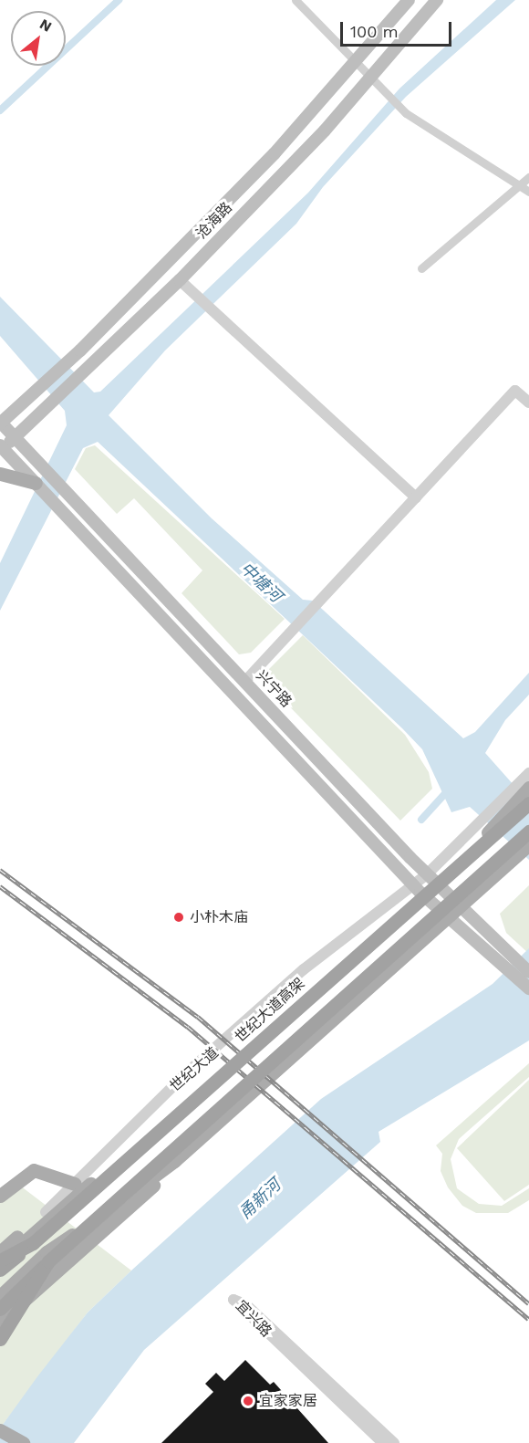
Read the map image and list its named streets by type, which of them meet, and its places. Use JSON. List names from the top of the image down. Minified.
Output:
{"streets":{"highway":["世纪大道高架"],"main road":["沧海路","兴宁路","世纪大道"],"street":["宜兴路"]},"crossings":[["沧海路","兴宁路"],["兴宁路","世纪大道"]],"water":["中塘河","甬新河"],"places":["小朴木庙","宜家家居"],"scale_bar":"100 m","north":"top right"}
